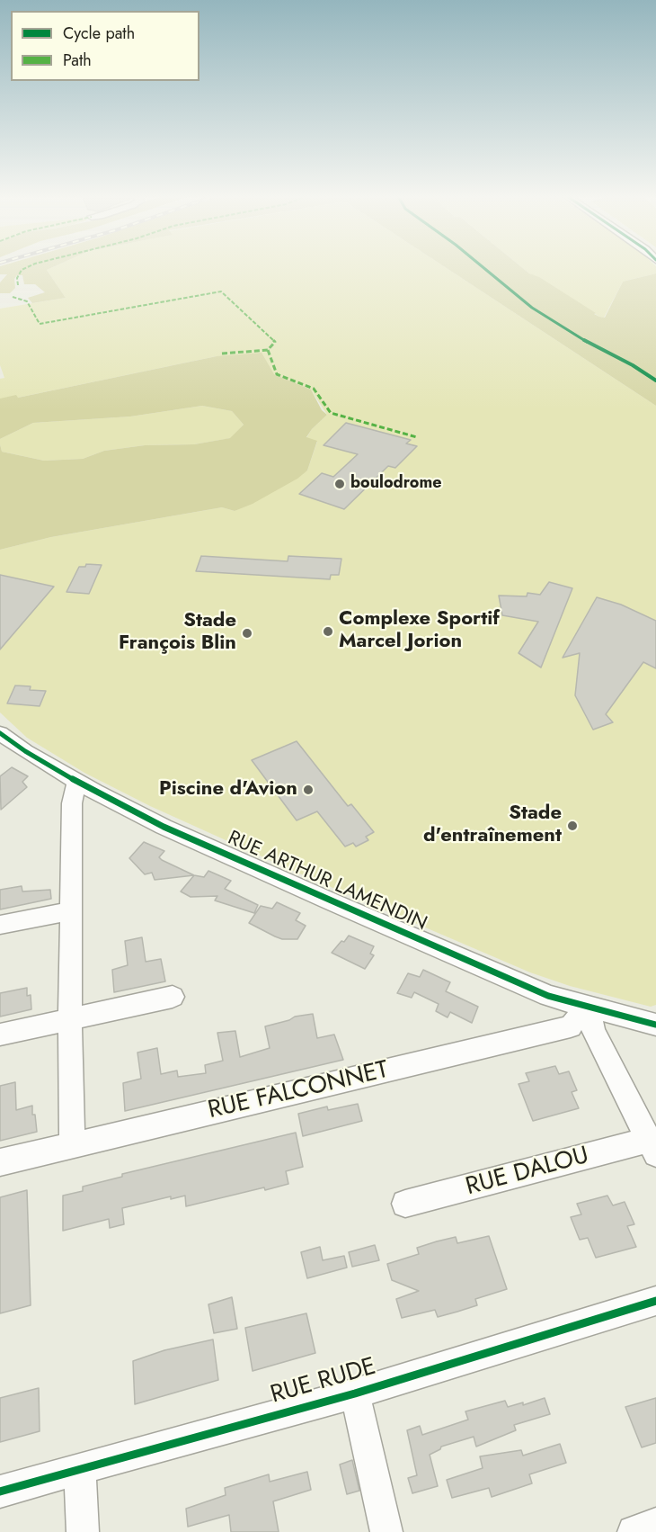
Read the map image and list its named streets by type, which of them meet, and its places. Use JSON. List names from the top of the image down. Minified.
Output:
{"streets":{"street":["RUE ARTHUR LAMENDIN","RUE FALCONNET","RUE DALOU","RUE RUDE"]},"crossings":[["RUE ARTHUR LAMENDIN","RUE FALCONNET"]],"places":["boulodrome","Complexe Sportif Marcel Jorion","Stade François Blin","Piscine d'Avion","Stade d'entraînement"],"legend":["Cycle path","Path"]}
